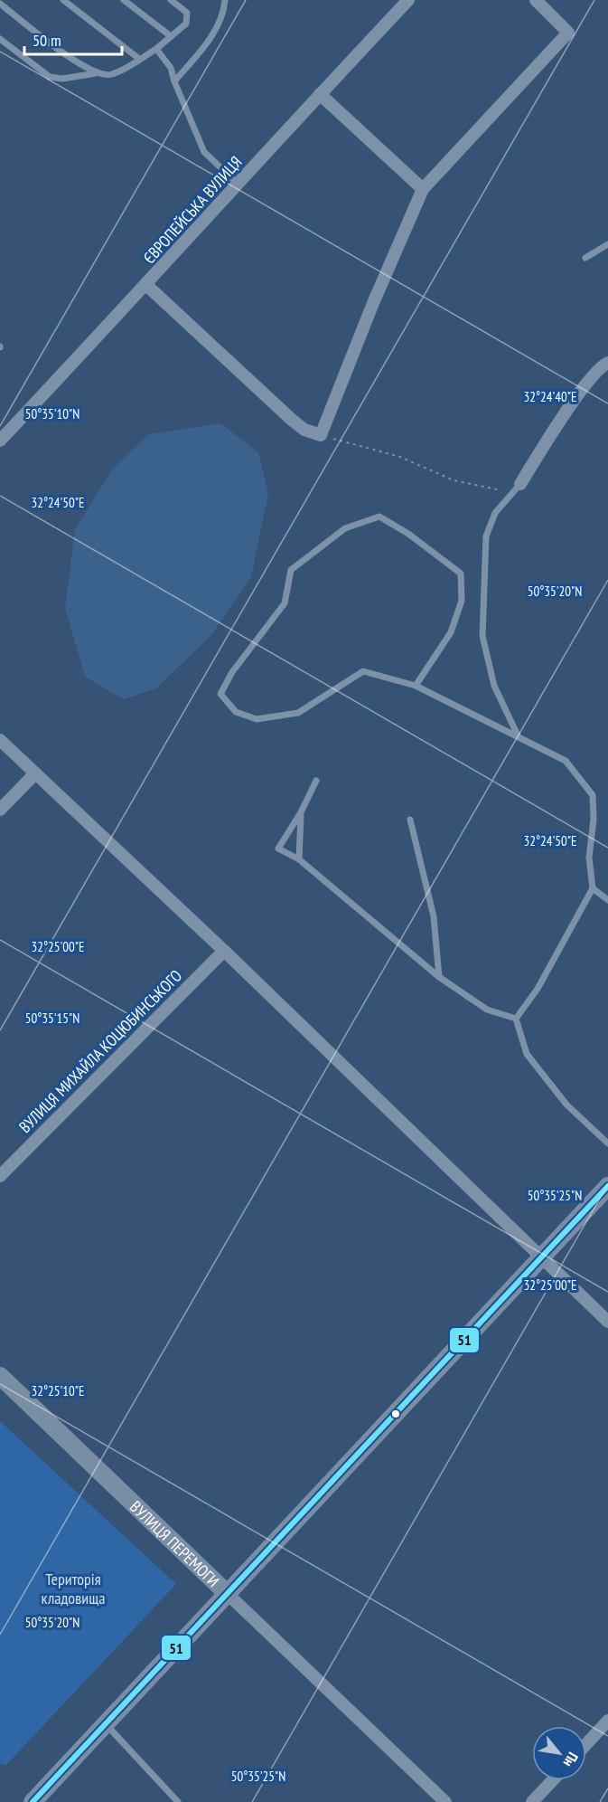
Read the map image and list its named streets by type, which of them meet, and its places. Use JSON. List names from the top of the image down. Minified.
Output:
{"streets":{"street":["ЄВРОПЕЙСЬКА ВУЛИЦЯ","ВУЛИЦЯ МИХАЙЛА КОЦЮБИНСЬКОГО","ВУЛИЦЯ ПЕРЕМОГИ"]},"parks":["Територія кладовища"],"lines":["transit line 51"],"scale_bar":"50 m","north":"bottom right","coordinates":["32°24'40\"E","50°35'10\"N","32°24'50\"E","50°35'20\"N","32°25'00\"E","50°35'15\"N","50°35'25\"N","32°25'10\"E"]}
